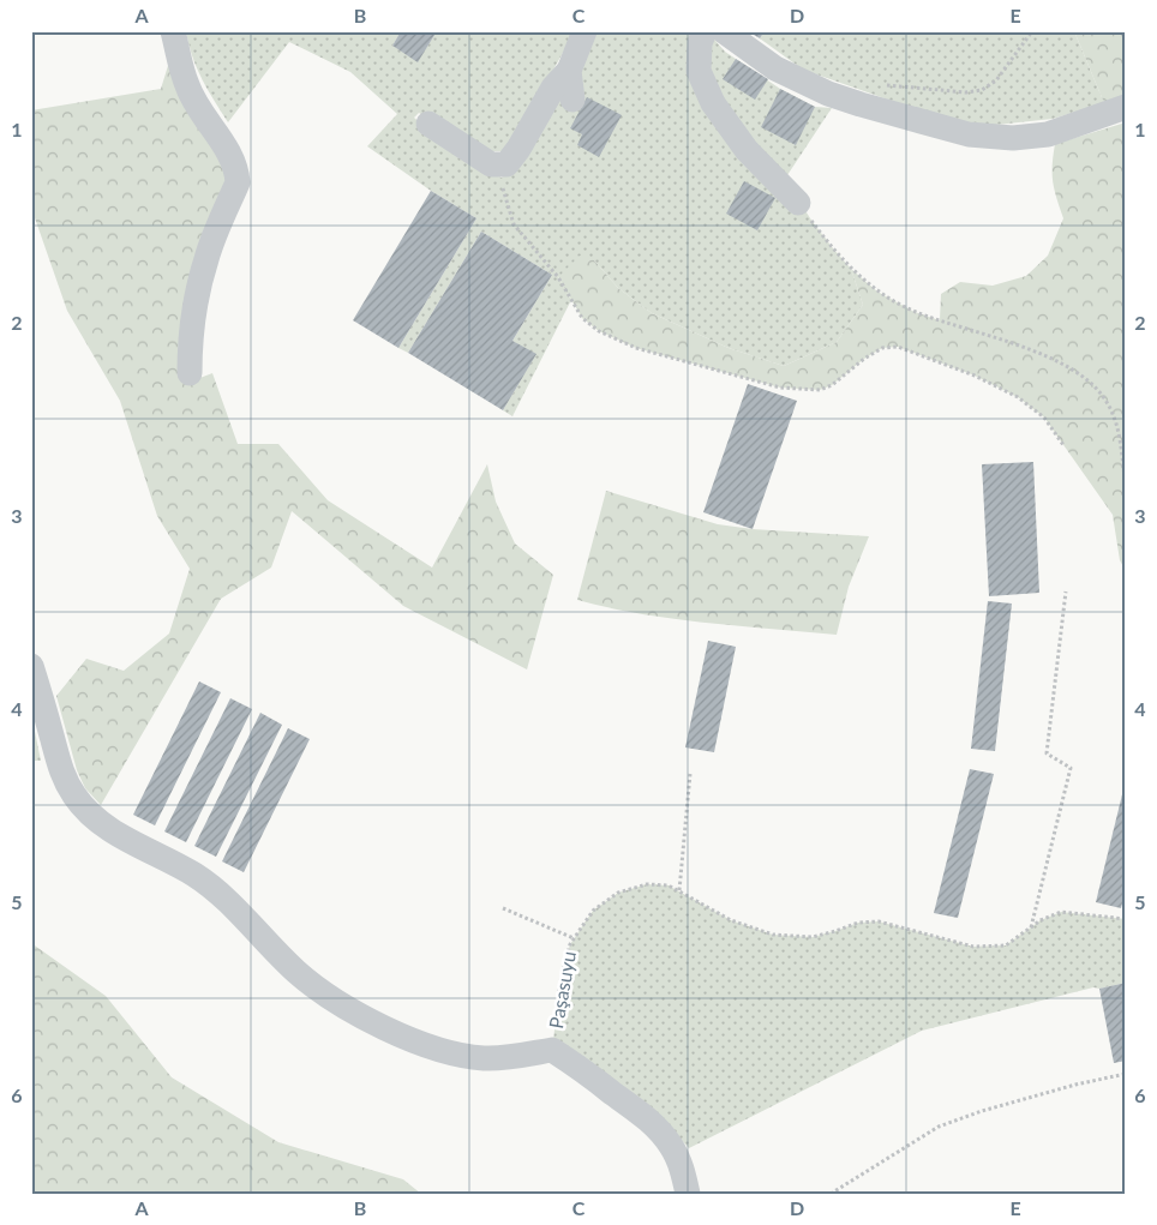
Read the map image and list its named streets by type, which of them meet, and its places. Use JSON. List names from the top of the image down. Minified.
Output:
{"streets":{"street":["Paşasuyu"]},"grid":{"columns":["A","B","C","D","E"],"rows":["1","2","3","4","5","6"]}}
